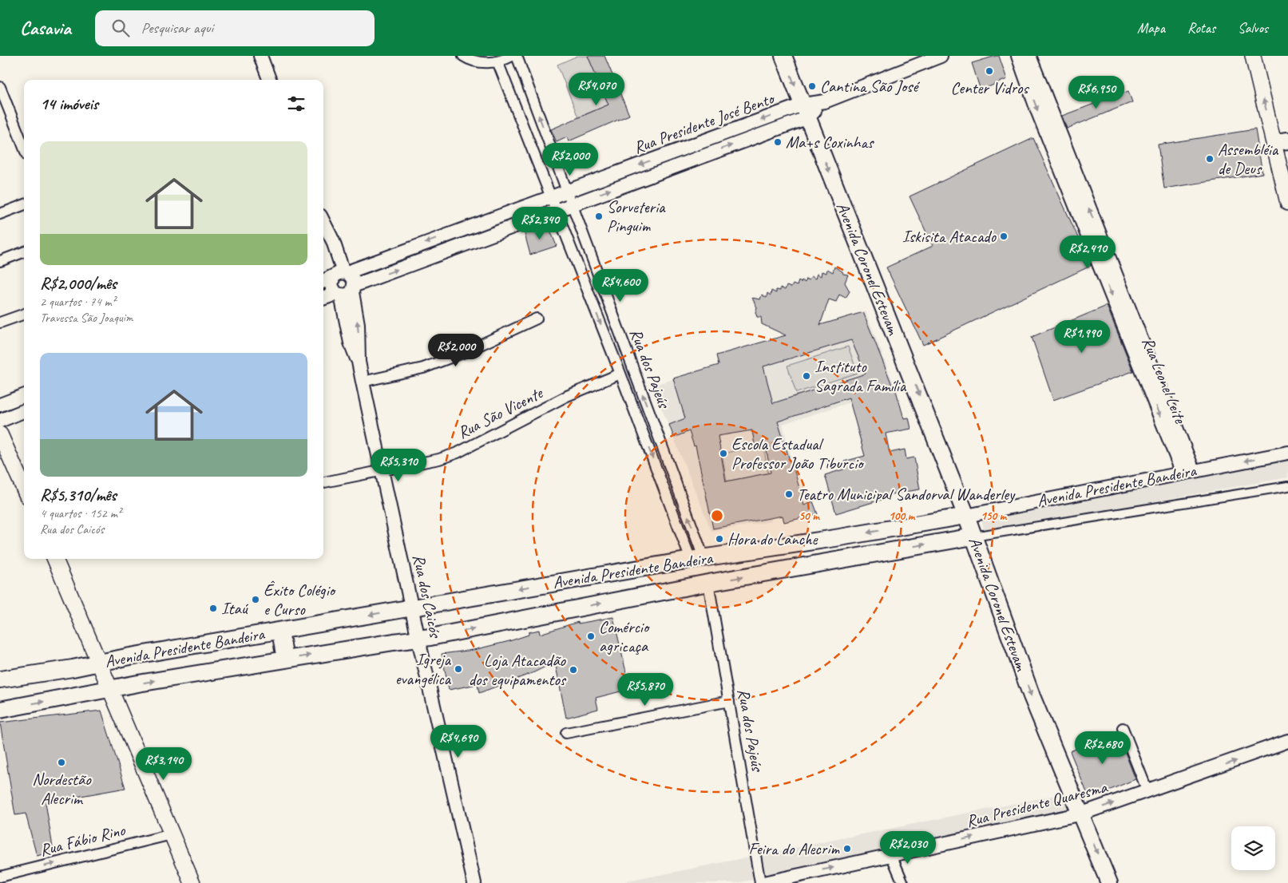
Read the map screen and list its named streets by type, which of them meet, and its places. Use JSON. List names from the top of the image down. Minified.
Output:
{"streets":{"main road":["Avenida Coronel Estevam","Avenida Presidente Bandeira"],"street":["Rua Presidente José Bento","Rua dos Pajeús","Rua Leonel Leite","Rua São Vicente","Rua dos Caicós","Rua Presidente Quaresma","Rua Fábio Rino"]},"crossings":[["Rua Presidente José Bento","Avenida Coronel Estevam"],["Rua Presidente José Bento","Rua dos Pajeús"],["Rua Presidente José Bento","Rua dos Caicós"],["Avenida Coronel Estevam","Avenida Presidente Bandeira"],["Avenida Coronel Estevam","Rua Presidente Quaresma"],["Rua dos Pajeús","Rua São Vicente"],["Rua dos Pajeús","Avenida Presidente Bandeira"],["Rua dos Pajeús","Rua Presidente Quaresma"],["Rua Leonel Leite","Avenida Presidente Bandeira"],["Rua São Vicente","Rua dos Caicós"],["Avenida Presidente Bandeira","Rua dos Caicós"]],"one_way":["Avenida Coronel Estevam","Rua Presidente Quaresma","Rua Fábio Rino"],"places":["Center Vidros","Cantina São José","Ma+s Coxinhas","Assembléia de Deus","Sorveteria Pinguim","Iskisita Atacado","Instituto Sagrada Família","Escola Estadual Professor João Tiburcio","Teatro Municipal Sandorval Wanderley","Hora do Lanche","Êxito Colégio e Curso","Itaú","Comércio agricaça","Igreja evangélica","Loja Atacadão dos equipamentos","Nordestão Alecrim","Feira do Alecrim"],"page":{"header":"Casavia","search":"Pesquisar aqui","nav":["Mapa","Rotas","Salvos"],"price":["R$4,070","R$6,950","R$2,000","R$2,340","R$2,410","R$4,600","R$1,990","R$2,000","R$5,310","R$5,870","R$4,690","R$2,680","R$3,140","R$2,030"],"heading":"14 imóveis","list":[{"name":"R$2,000/mês","note":"2 quartos · 74 m² · Travessa São Joaquim"},{"name":"R$5,310/mês","note":"4 quartos · 152 m² · Rua dos Caicós"}]},"rings":["50 m","100 m","150 m"]}
